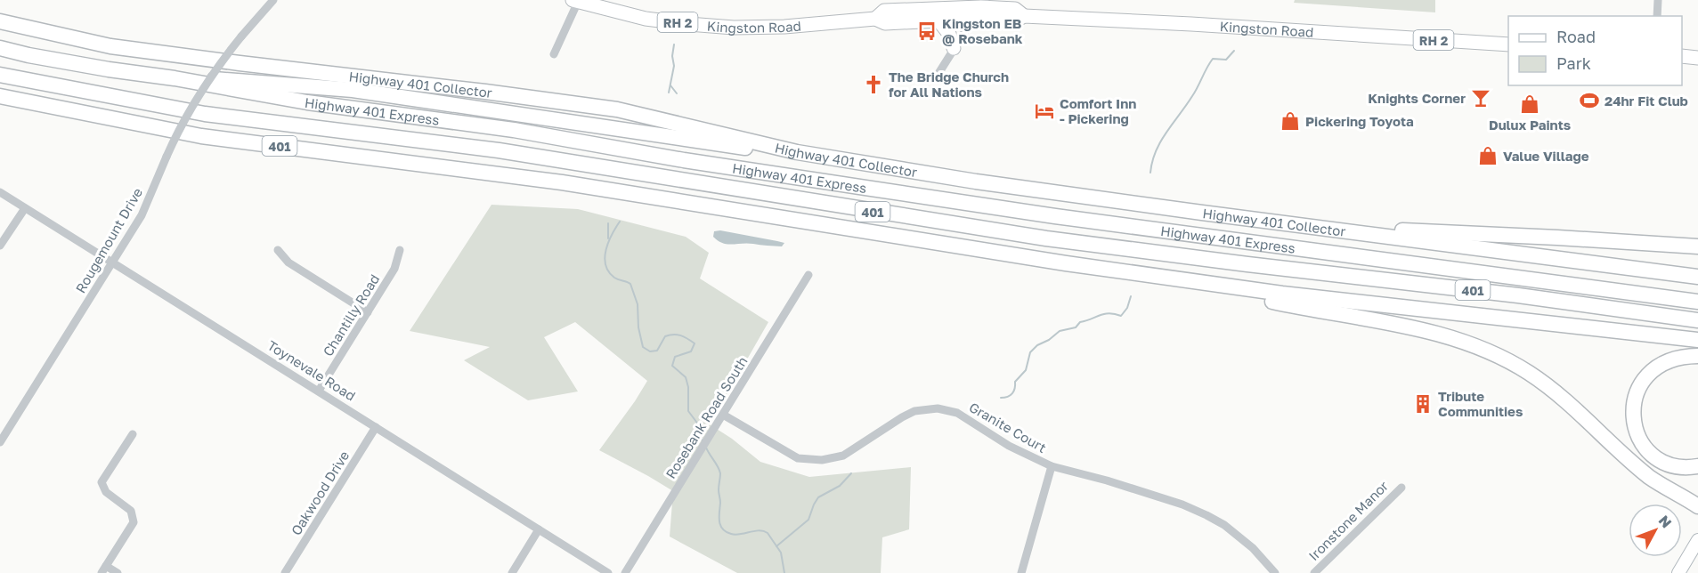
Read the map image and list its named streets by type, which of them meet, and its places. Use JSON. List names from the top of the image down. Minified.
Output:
{"streets":{"highway":["Highway 401 Collector","Highway 401 Express","401"],"main road":["RH 2","Kingston Road"],"street":["Rougemount Drive","Chantilly Road","Toynevale Road","Rosebank Road South","Granite Court","Oakwood Drive","Ironstone Manor"]},"crossings":[["Rougemount Drive","Toynevale Road"],["Chantilly Road","Toynevale Road"],["Toynevale Road","Oakwood Drive"],["Rosebank Road South","Granite Court"]],"places":{"bus stop":["Kingston EB @ Rosebank"],"church":["The Bridge Church for All Nations"],"bar":["Knights Corner"],"sports":["24hr Fit Club"],"shop":["Dulux Paints","Pickering Toyota","Value Village"],"hotel":["Comfort Inn - Pickering"],"building":["Tribute Communities"]},"legend":["Road","Park"],"north":"top right"}
